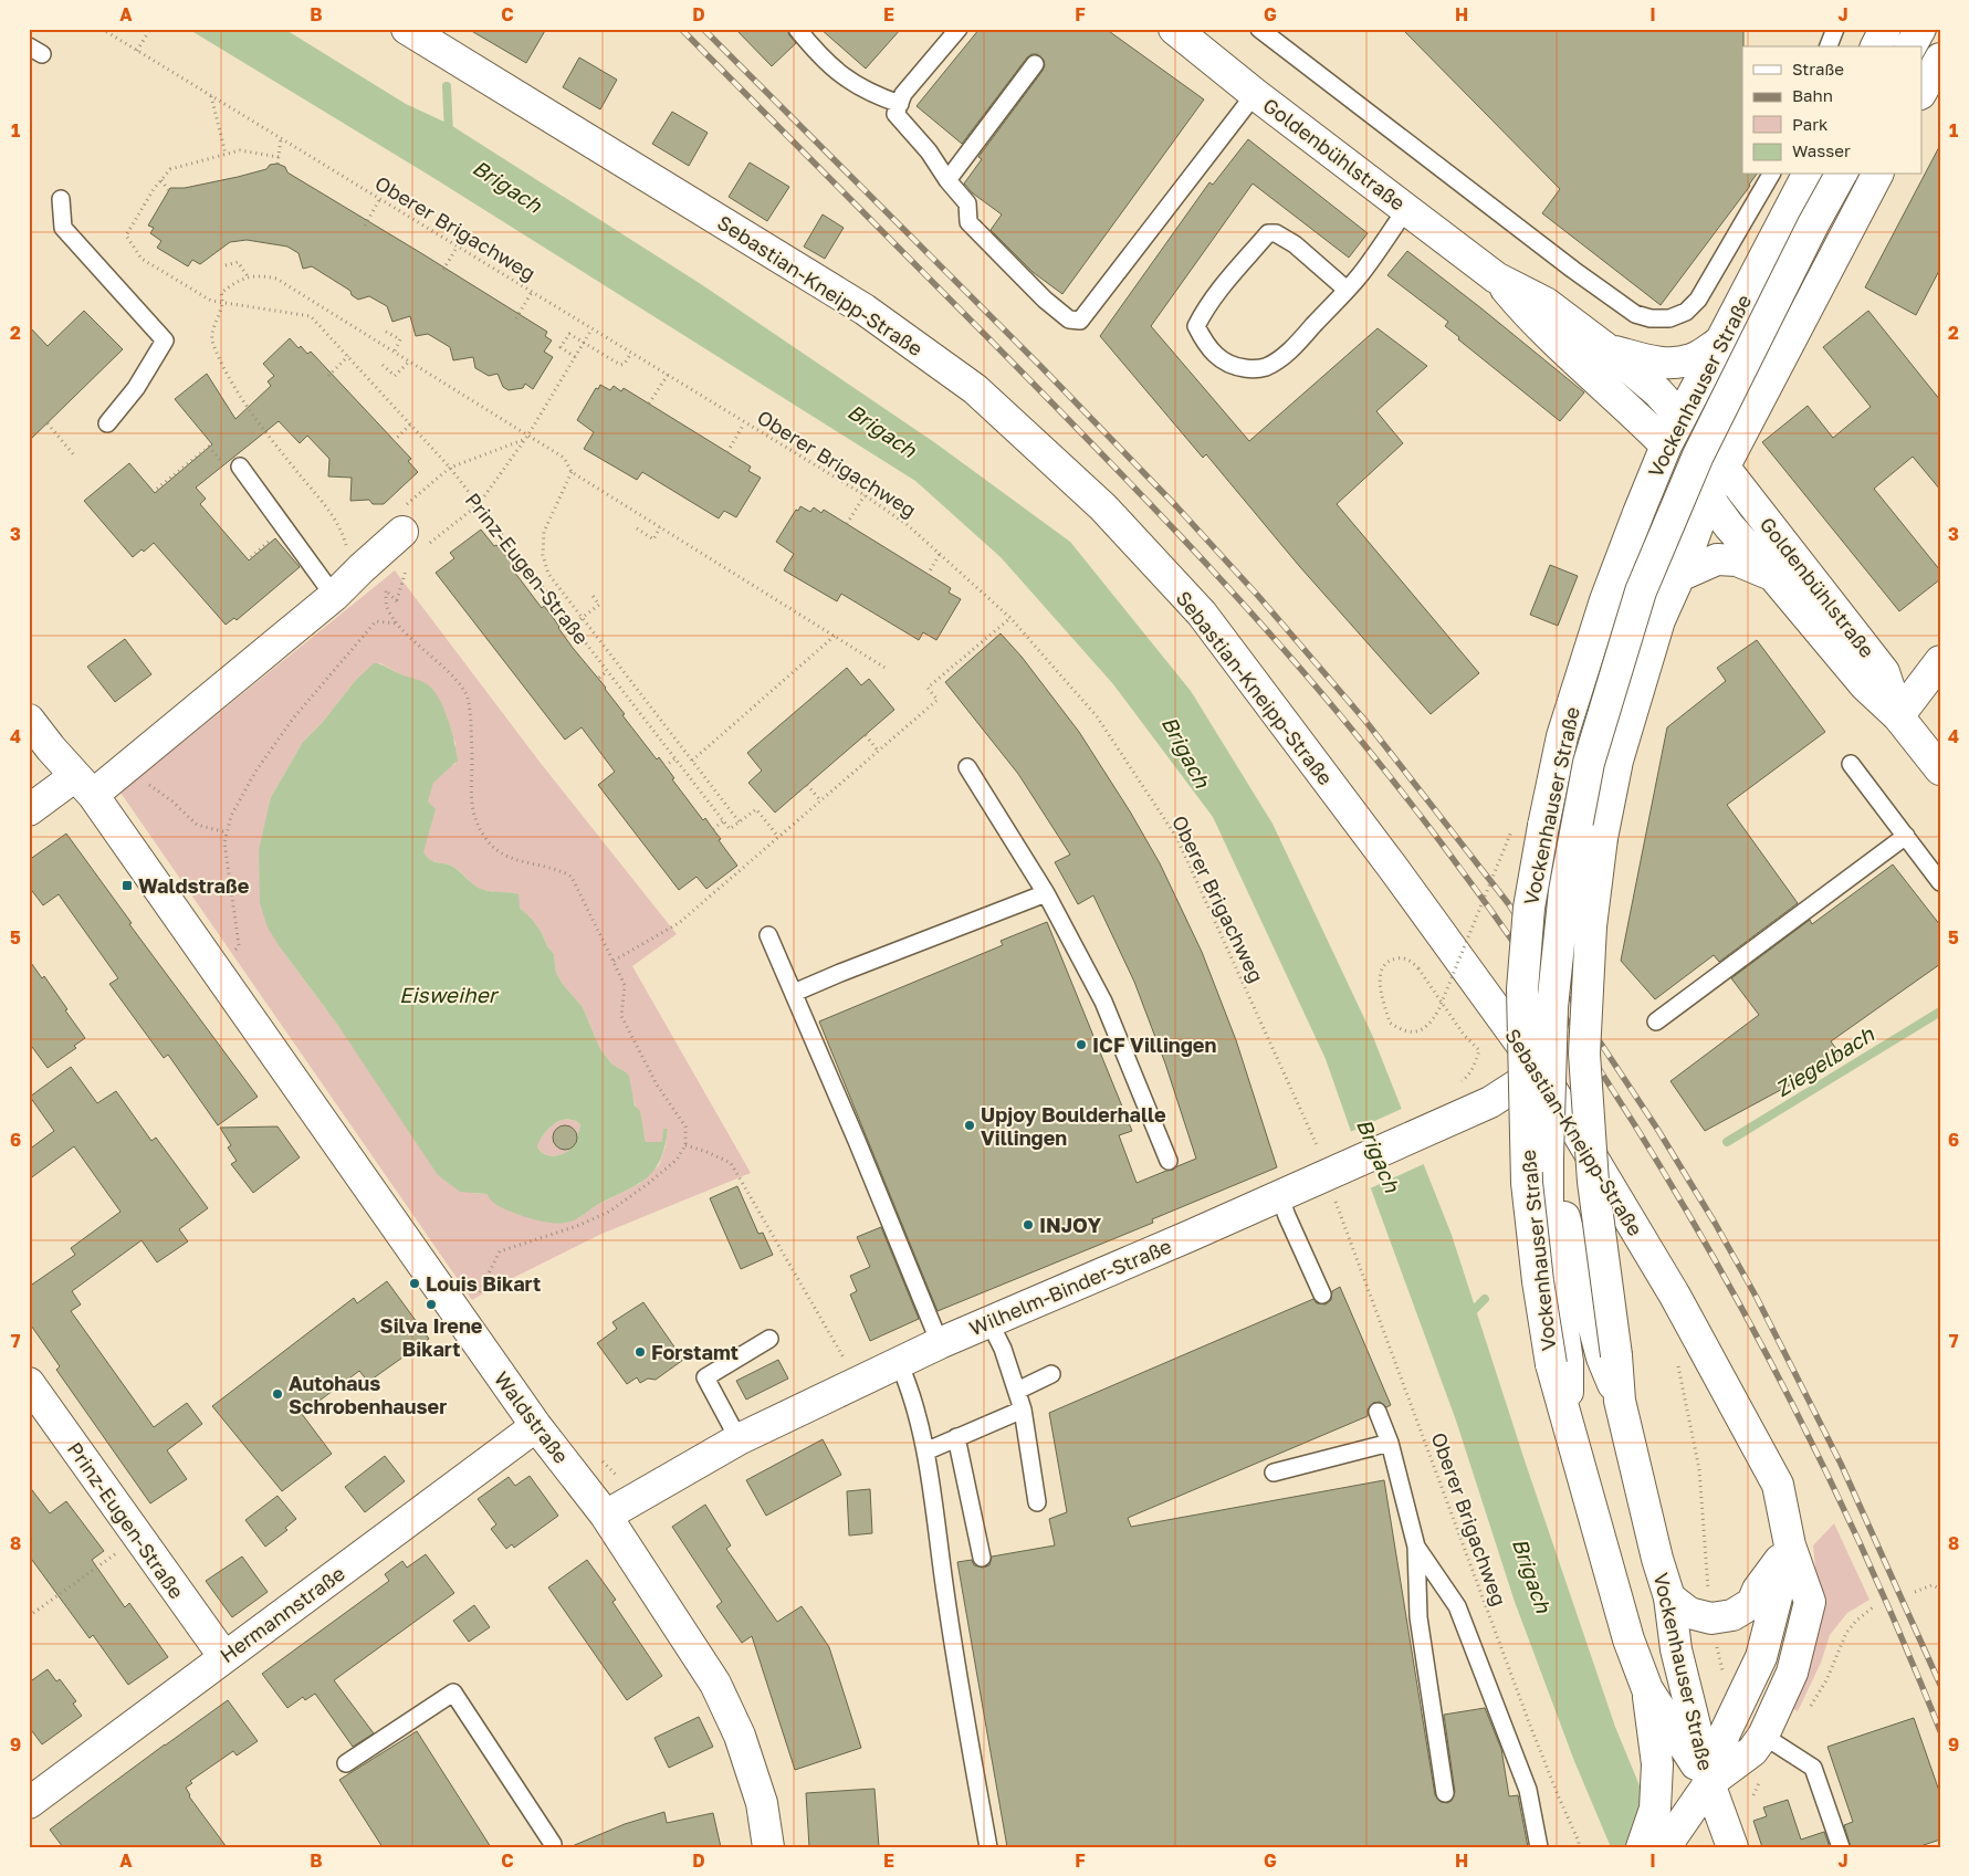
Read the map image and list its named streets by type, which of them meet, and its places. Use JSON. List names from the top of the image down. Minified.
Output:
{"streets":{"street":["Goldenbühlstraße","Sebastian-Kneipp-Straße","Vockenhauser Straße","Prinz-Eugen-Straße","Wilhelm-Binder-Straße","Waldstraße","Hermannstraße"],"path":["Oberer Brigachweg"]},"crossings":[["Goldenbühlstraße","Vockenhauser Straße"],["Oberer Brigachweg","Wilhelm-Binder-Straße"],["Sebastian-Kneipp-Straße","Vockenhauser Straße"],["Sebastian-Kneipp-Straße","Wilhelm-Binder-Straße"],["Prinz-Eugen-Straße","Hermannstraße"],["Wilhelm-Binder-Straße","Waldstraße"],["Waldstraße","Hermannstraße"]],"water":["Brigach","Eisweiher","Ziegelbach"],"places":{"transit":["Waldstraße"],"other":["ICF Villingen","Upjoy Boulderhalle Villingen","INJOY","Louis Bikart","Silva Irene Bikart","Forstamt","Autohaus Schrobenhauser"]},"legend":["Straße","Bahn","Park","Wasser"],"grid":{"columns":["A","B","C","D","E","F","G","H","I","J"],"rows":["1","2","3","4","5","6","7","8","9"]}}
